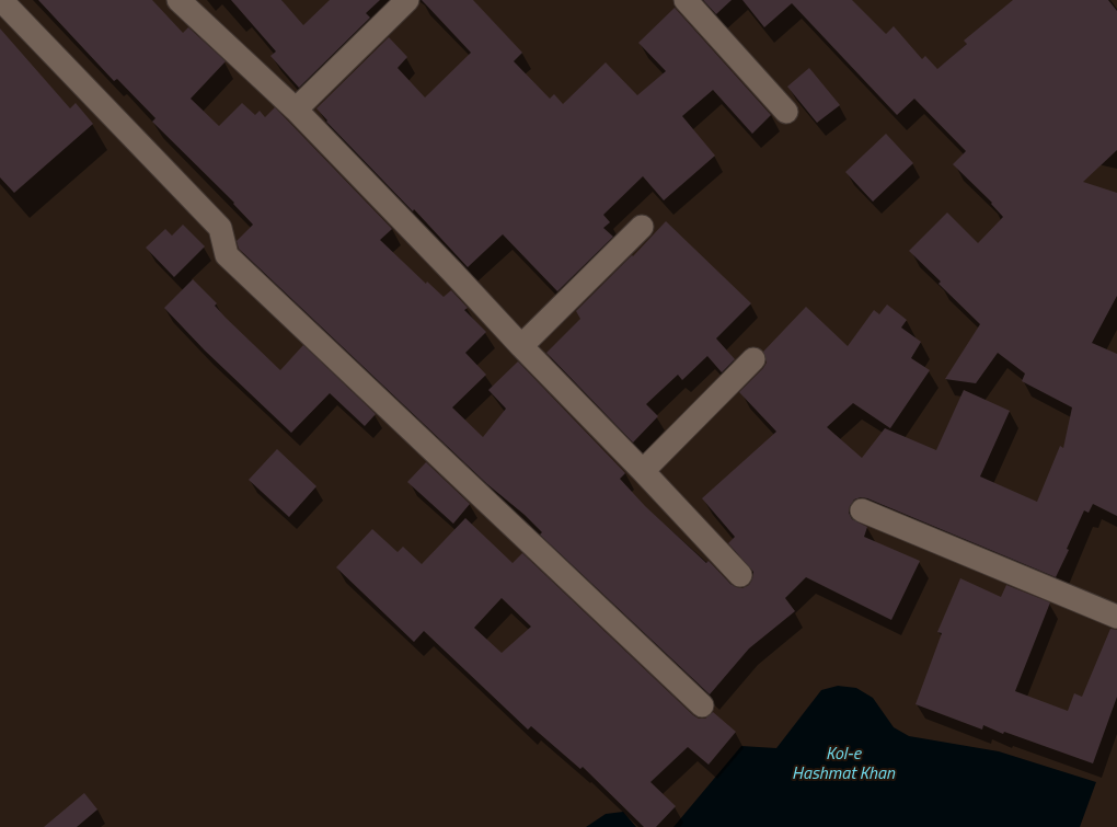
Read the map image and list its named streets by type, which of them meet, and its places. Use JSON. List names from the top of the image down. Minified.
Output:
{"water":["Kol-e Hashmat Khan"]}
